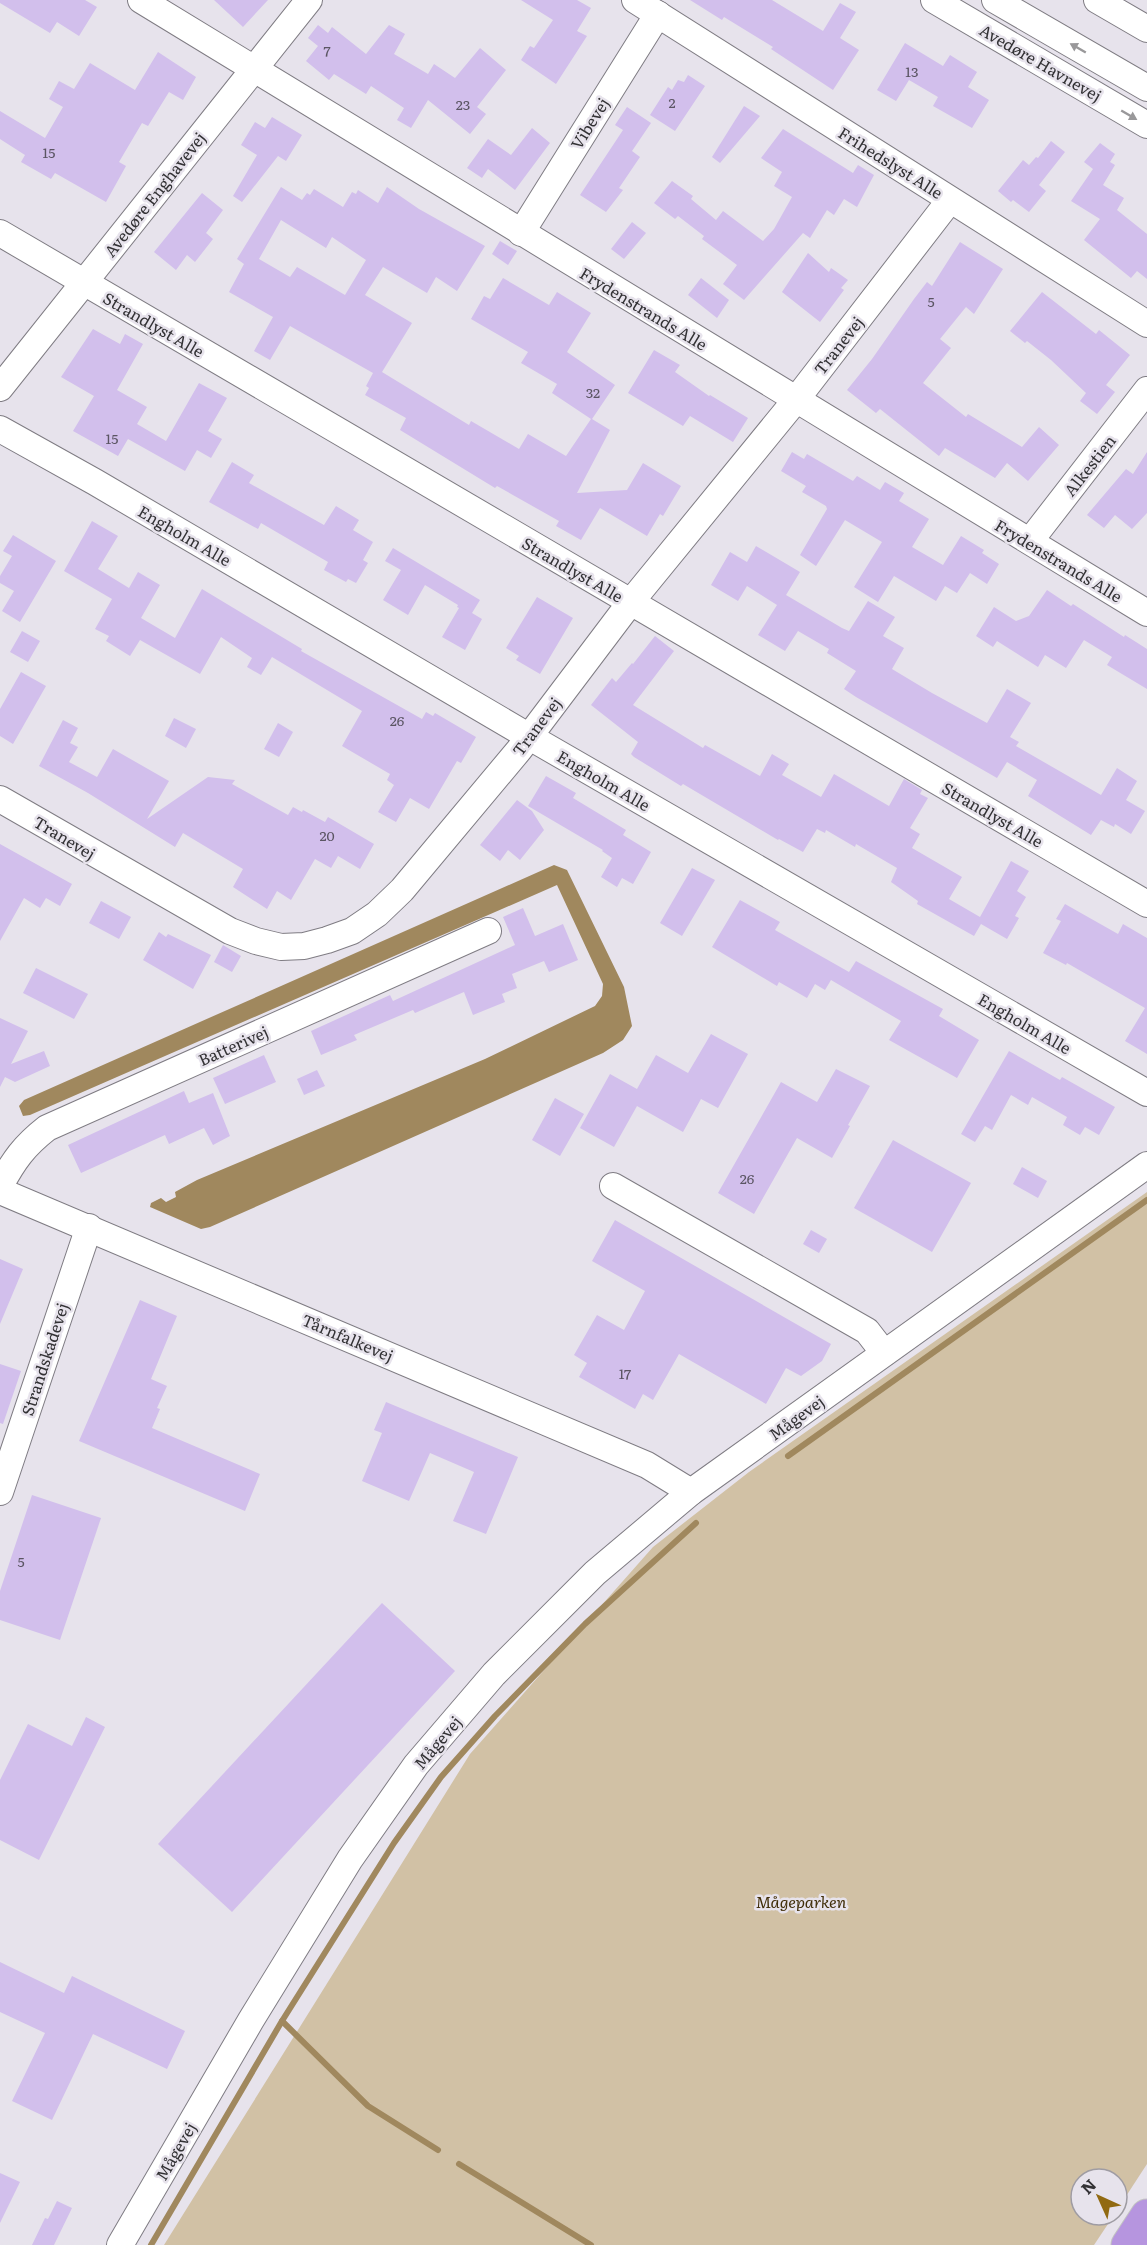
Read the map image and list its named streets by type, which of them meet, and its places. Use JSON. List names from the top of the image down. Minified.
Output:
{"streets":{"street":["Avedøre Havnevej","Vibevej","Frihedslyst Alle","Avedøre Enghavevej","Frydenstrands Alle","Strandlyst Alle","Tranevej","Alkestien","Engholm Alle","Batterivej","Tårnfalkevej","Strandskadevej","Mågevej"]},"crossings":[["Vibevej","Frihedslyst Alle"],["Vibevej","Frydenstrands Alle"],["Frihedslyst Alle","Tranevej"],["Avedøre Enghavevej","Frydenstrands Alle"],["Avedøre Enghavevej","Strandlyst Alle"],["Frydenstrands Alle","Tranevej"],["Frydenstrands Alle","Alkestien"],["Strandlyst Alle","Tranevej"],["Tranevej","Engholm Alle"],["Tårnfalkevej","Strandskadevej"],["Tårnfalkevej","Mågevej"]],"parks":["Mågeparken"],"house_numbers":["7","13","2","23","15","5","32","15","26","20","26","17","5"],"north":"top left"}
